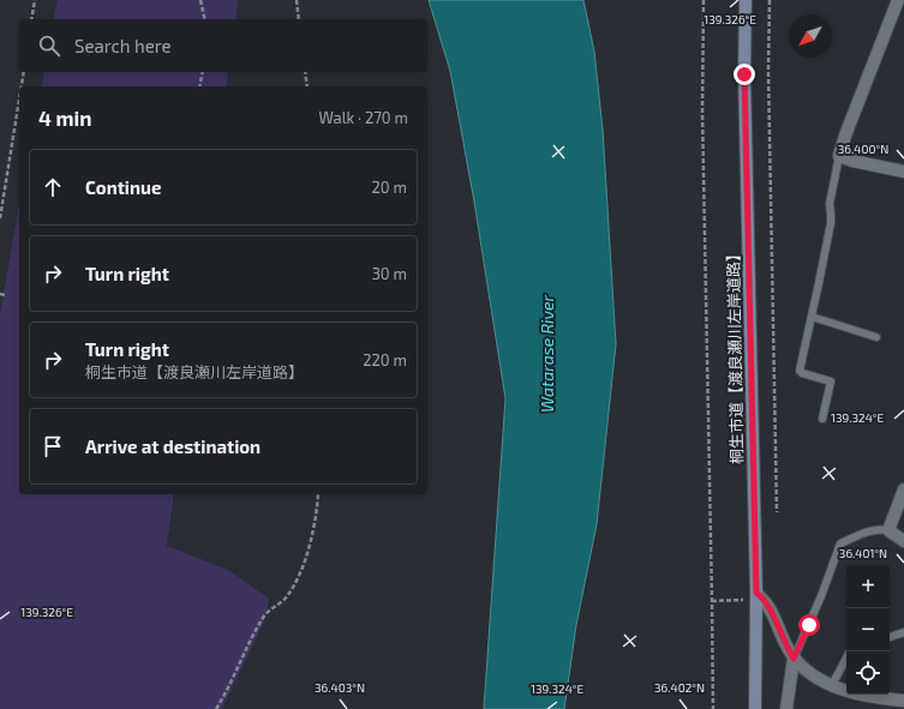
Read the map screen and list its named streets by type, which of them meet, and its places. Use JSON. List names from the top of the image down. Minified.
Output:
{"streets":{"street":["桐生市道【渡良瀬川左岸道路】"]},"water":["Watarase River"],"north":"bottom left","page":{"search":"Search here","heading":["4 min","Walk · 270 m"],"list":[["Continue","20 m"],["Turn right","30 m"],["Turn right","桐生市道【渡良瀬川左岸道路】","220 m"],"Arrive at destination"],"map_buttons":["+","−"]},"coordinates":["139.326°E","36.400°N","139.324°E","36.401°N","36.403°N","36.402°N"]}
